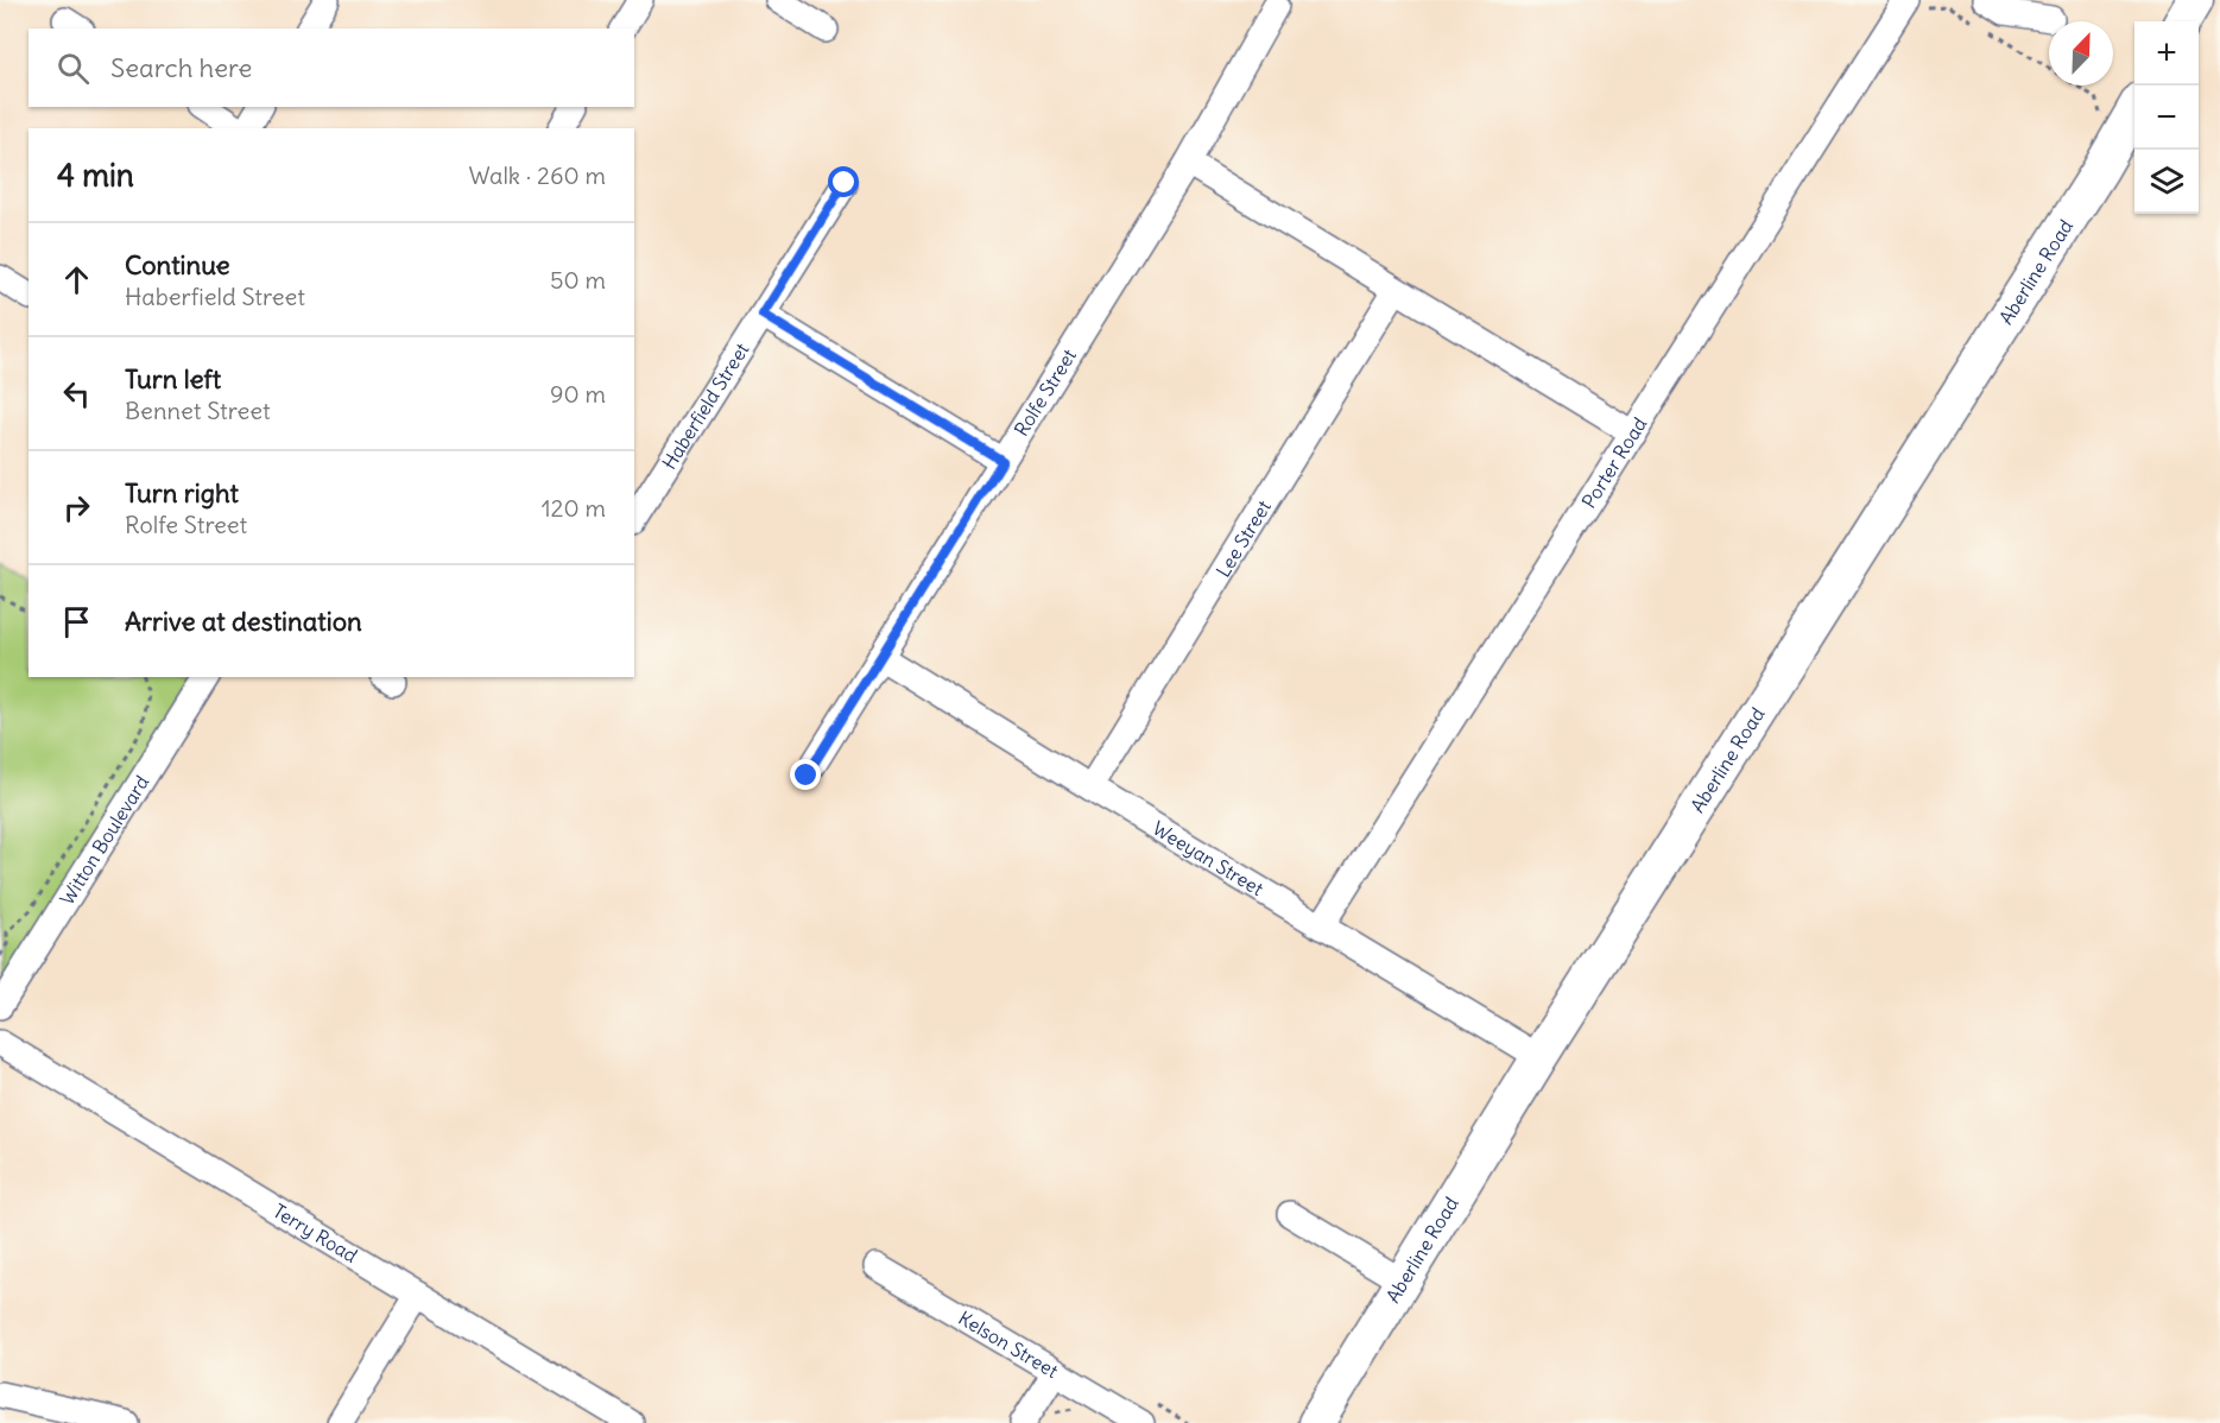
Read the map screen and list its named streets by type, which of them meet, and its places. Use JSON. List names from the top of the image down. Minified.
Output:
{"streets":{"street":["Aberline Road","Rolfe Street","Haberfield Street","Porter Road","Lee Street","Witton Boulevard","Weeyan Street","Terry Road","Kelson Street"]},"crossings":[["Aberline Road","Weeyan Street"],["Rolfe Street","Weeyan Street"],["Porter Road","Weeyan Street"],["Lee Street","Weeyan Street"]],"north":"top right","page":{"map_buttons":["+","−"],"search":"Search here","heading":["4 min","Walk · 260 m"],"list":[["Continue","Haberfield Street","50 m"],["Turn left","Bennet Street","90 m"],["Turn right","Rolfe Street","120 m"],"Arrive at destination"]}}
